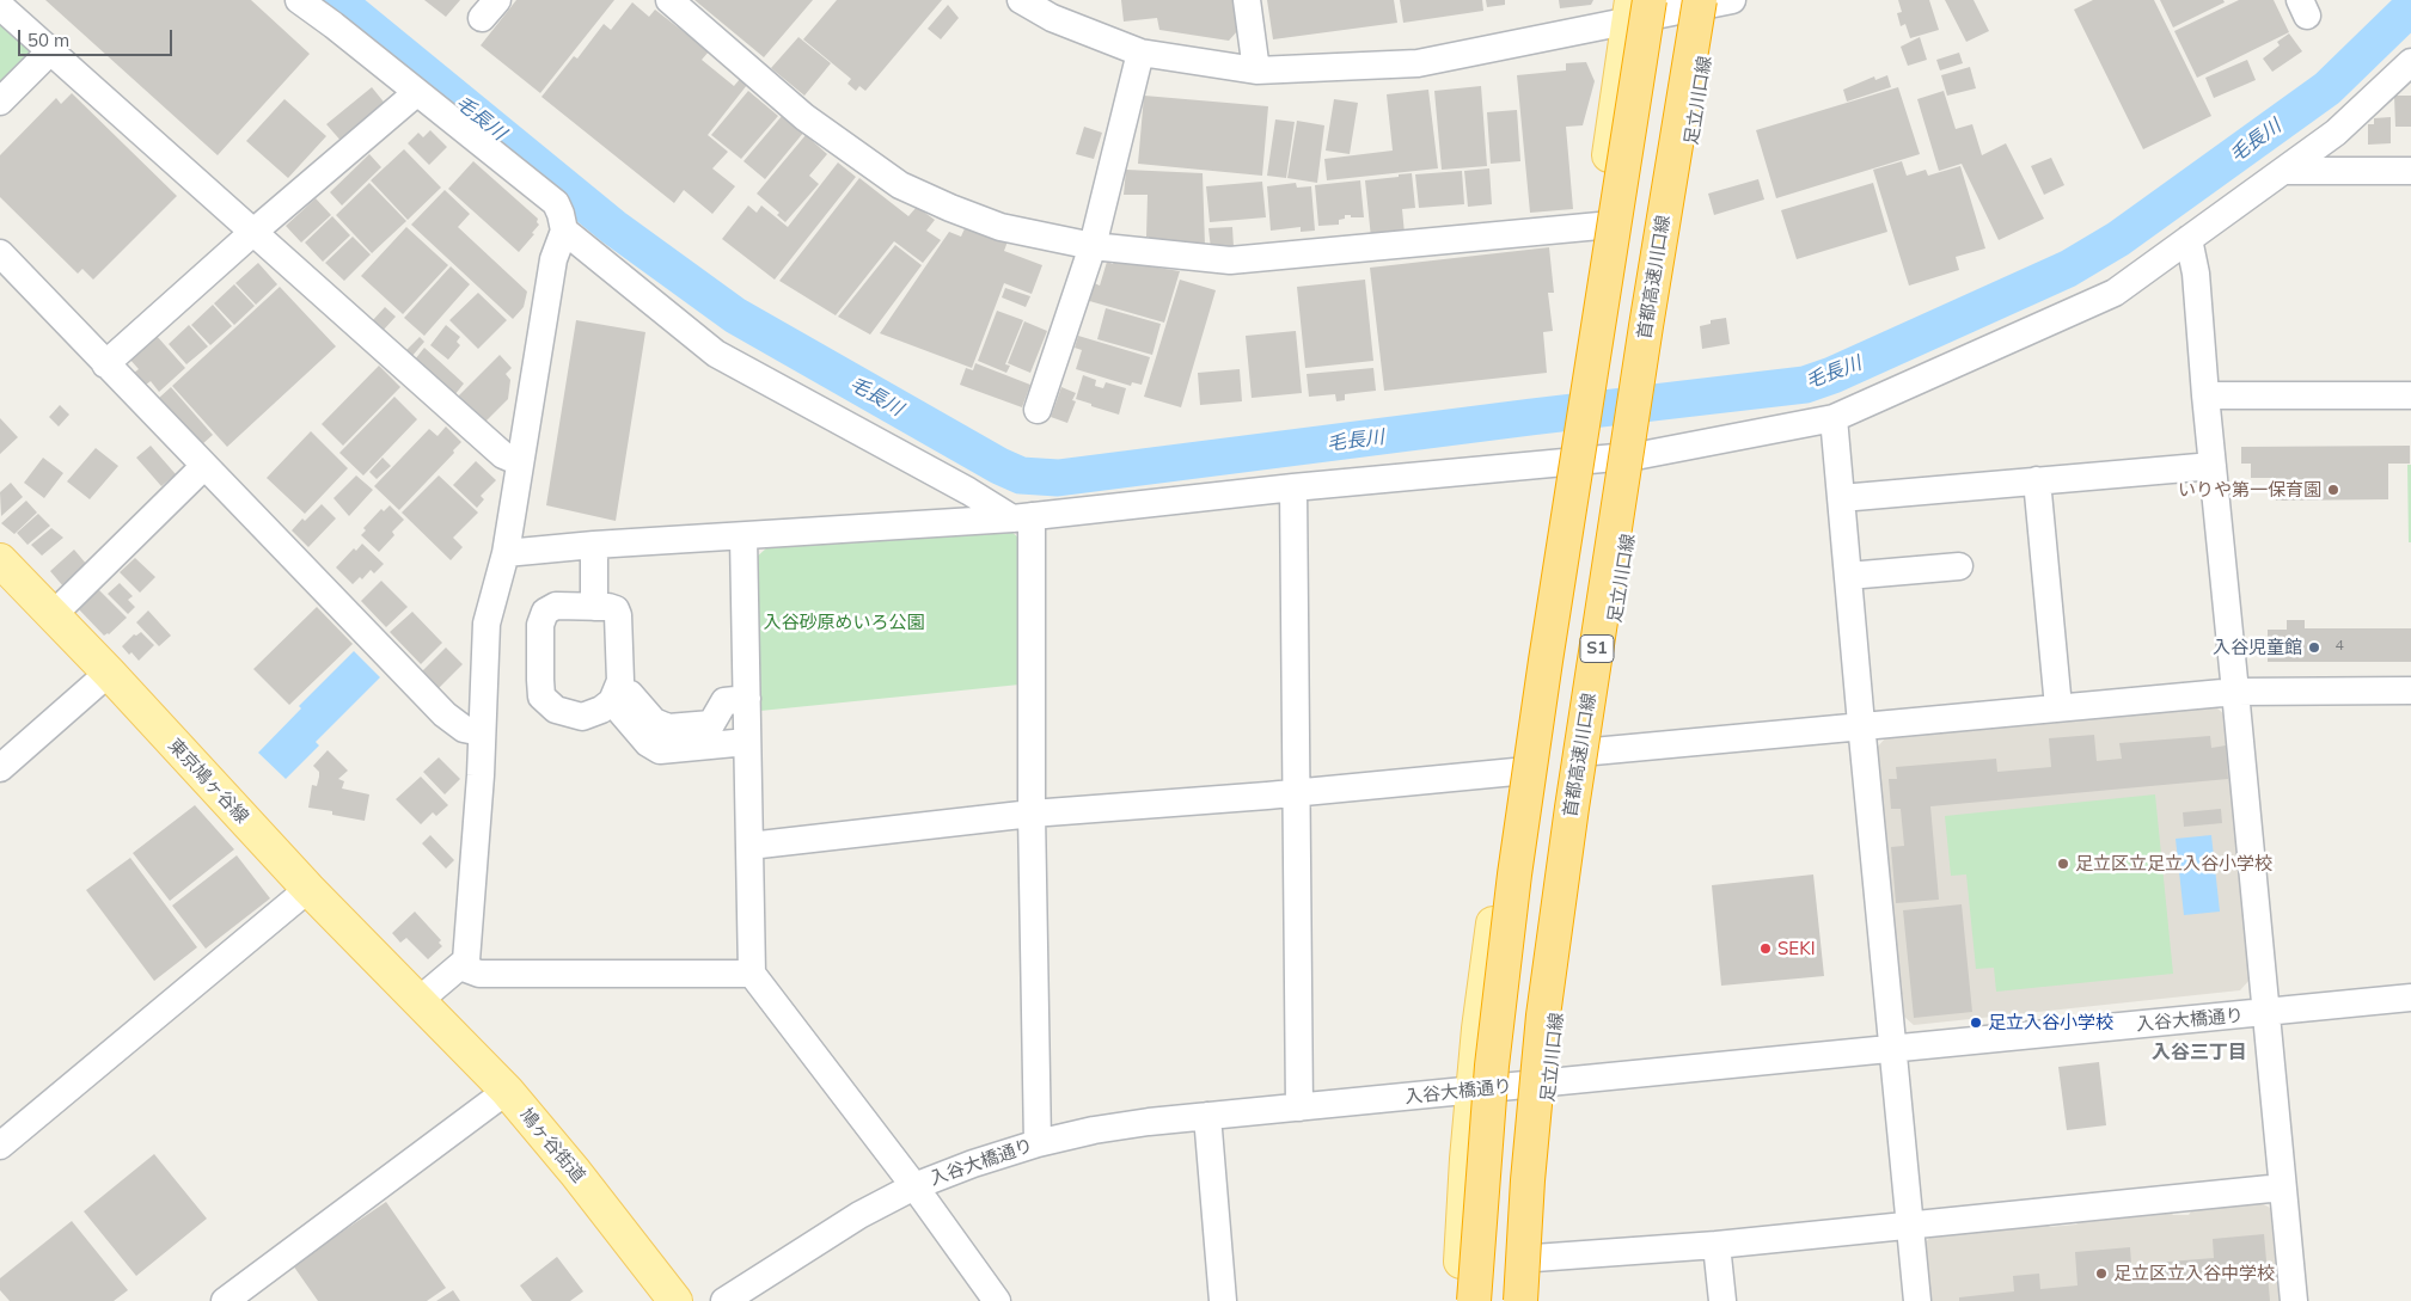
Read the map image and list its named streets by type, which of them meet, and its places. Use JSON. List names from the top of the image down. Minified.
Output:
{"streets":{"highway":["首都高速川口線","S1"],"main road":["足立川口線","東京鳩ヶ谷線","鳩ヶ谷街道"],"street":["入谷大橋通り"]},"crossings":[["足立川口線","首都高速川口線"],["足立川口線","入谷大橋通り"],["東京鳩ヶ谷線","鳩ヶ谷街道"]],"districts":["入谷三丁目"],"water":["毛長川"],"parks":["入谷砂原めいろ公園"],"places":["いりや第一保育園","入谷児童館","足立区立足立入谷小学校","SEKI","足立入谷小学校","足立区立入谷中学校"],"house_numbers":["4"],"scale_bar":"50 m"}
